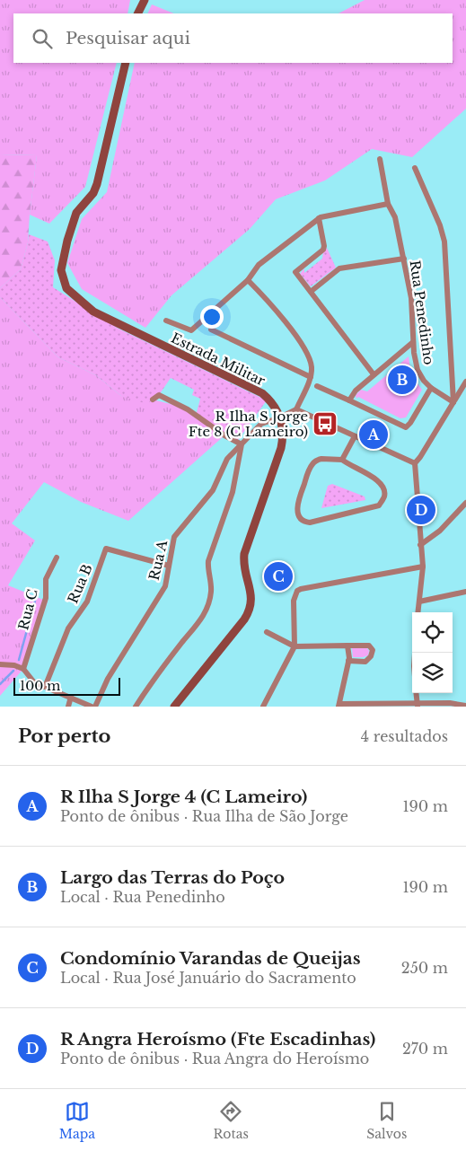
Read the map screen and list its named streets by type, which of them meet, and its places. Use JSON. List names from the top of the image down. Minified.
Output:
{"streets":{"street":["Rua Penedinho","Estrada Militar","Rua A","Rua B","Rua C"]},"crossings":[["Estrada Militar","Rua A"],["Rua A","Rua B"]],"places":{"bus stop":["R Ilha S Jorge Fte 8 (C Lameiro)"]},"scale_bar":"100 m","page":{"search":"Pesquisar aqui","pins":["B","A","D","C"],"scale":"100 m","heading":["Por perto","4 resultados"],"list":[{"mark":"A","name":"R Ilha S Jorge 4 (C Lameiro)","note":"Ponto de ônibus · Rua Ilha de São Jorge","value":"190 m"},{"mark":"B","name":"Largo das Terras do Poço","note":"Local · Rua Penedinho","value":"190 m"},{"mark":"C","name":"Condomínio Varandas de Queijas","note":"Local · Rua José Januário do Sacramento","value":"250 m"},{"mark":"D","name":"R Angra Heroísmo (Fte Escadinhas)","note":"Ponto de ônibus · Rua Angra do Heroísmo","value":"270 m"}],"nav":["Mapa","Rotas","Salvos"]}}
